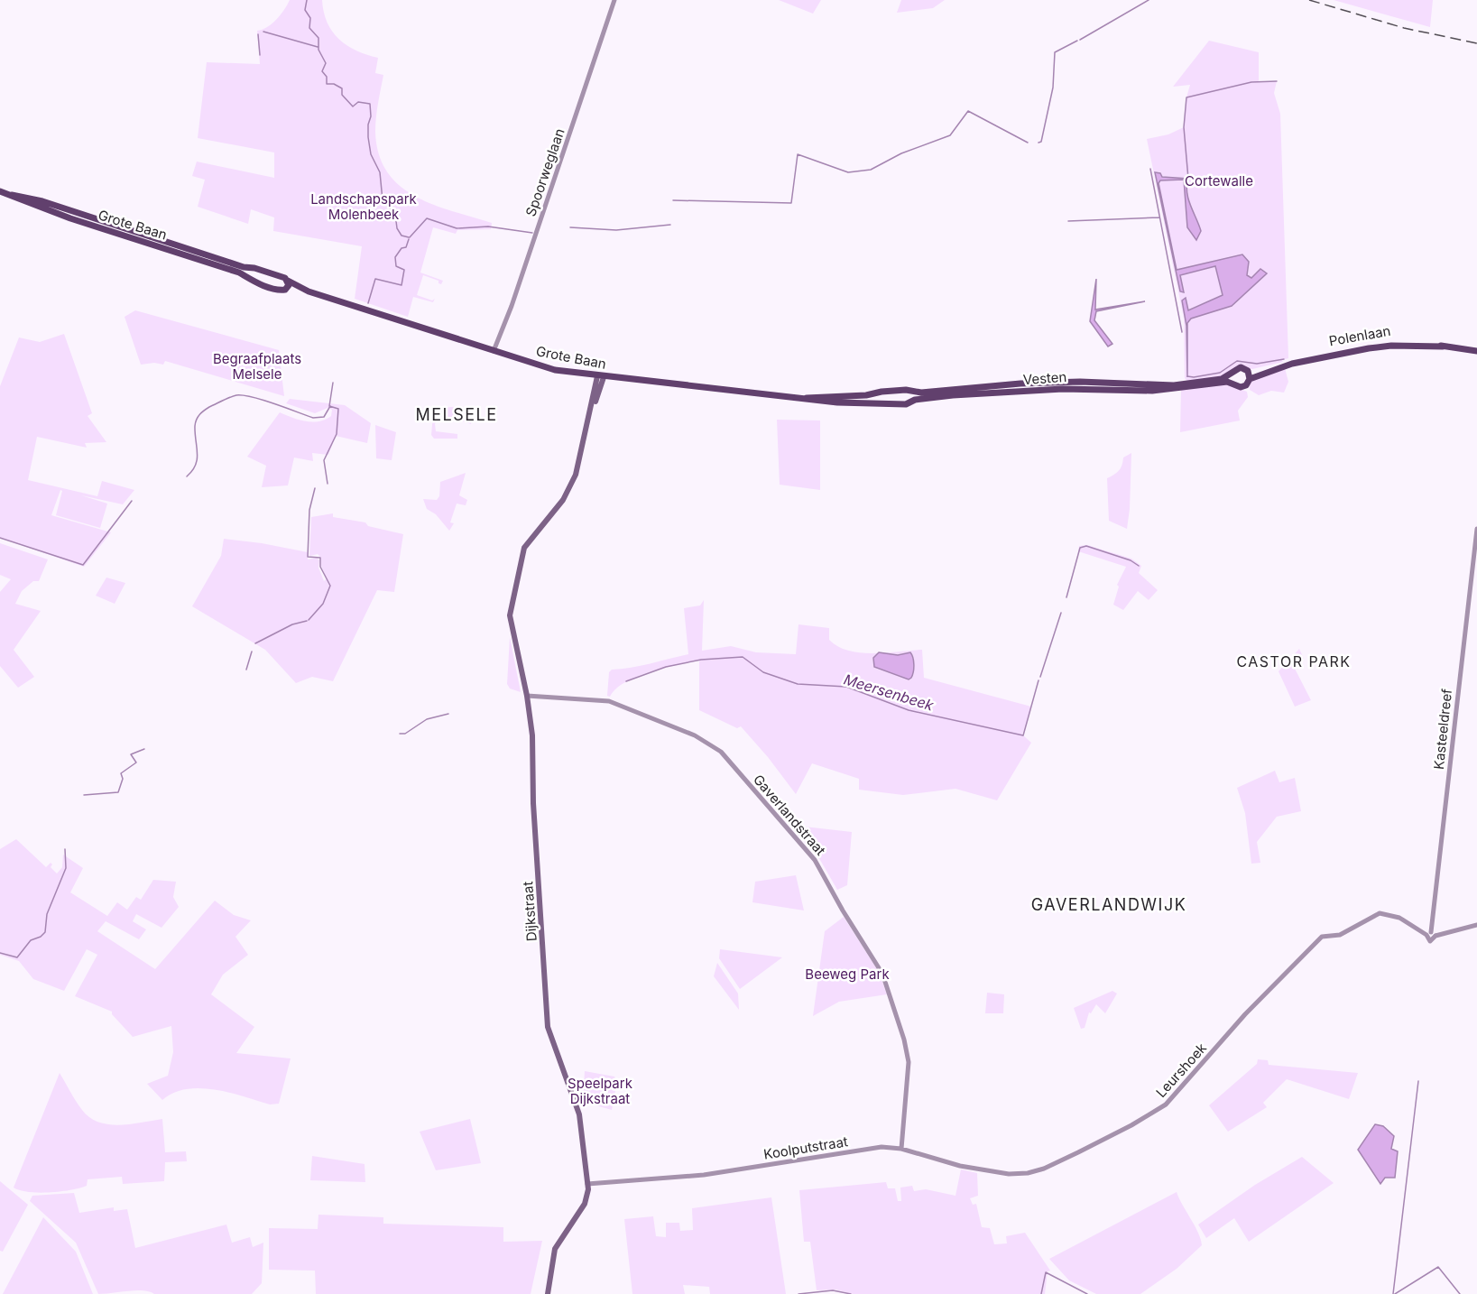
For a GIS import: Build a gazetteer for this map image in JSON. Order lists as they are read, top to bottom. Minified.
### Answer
{"streets":{"main road":["Grote Baan","Polenlaan","Vesten","Dijkstraat"],"street":["Spoorweglaan","Kasteeldreef","Gaverlandstraat","Leurshoek","Koolputstraat"]},"crossings":[["Spoorweglaan","Grote Baan"],["Grote Baan","Vesten"],["Grote Baan","Dijkstraat"],["Polenlaan","Vesten"],["Kasteeldreef","Leurshoek"],["Gaverlandstraat","Dijkstraat"],["Gaverlandstraat","Koolputstraat"],["Dijkstraat","Koolputstraat"],["Leurshoek","Koolputstraat"]],"districts":["MELSELE","CASTOR PARK","GAVERLANDWIJK"],"water":["Meersenbeek"],"parks":["Cortewalle","Landschapspark Molenbeek","Begraafplaats Melsele","Beeweg Park","Speelpark Dijkstraat"]}
